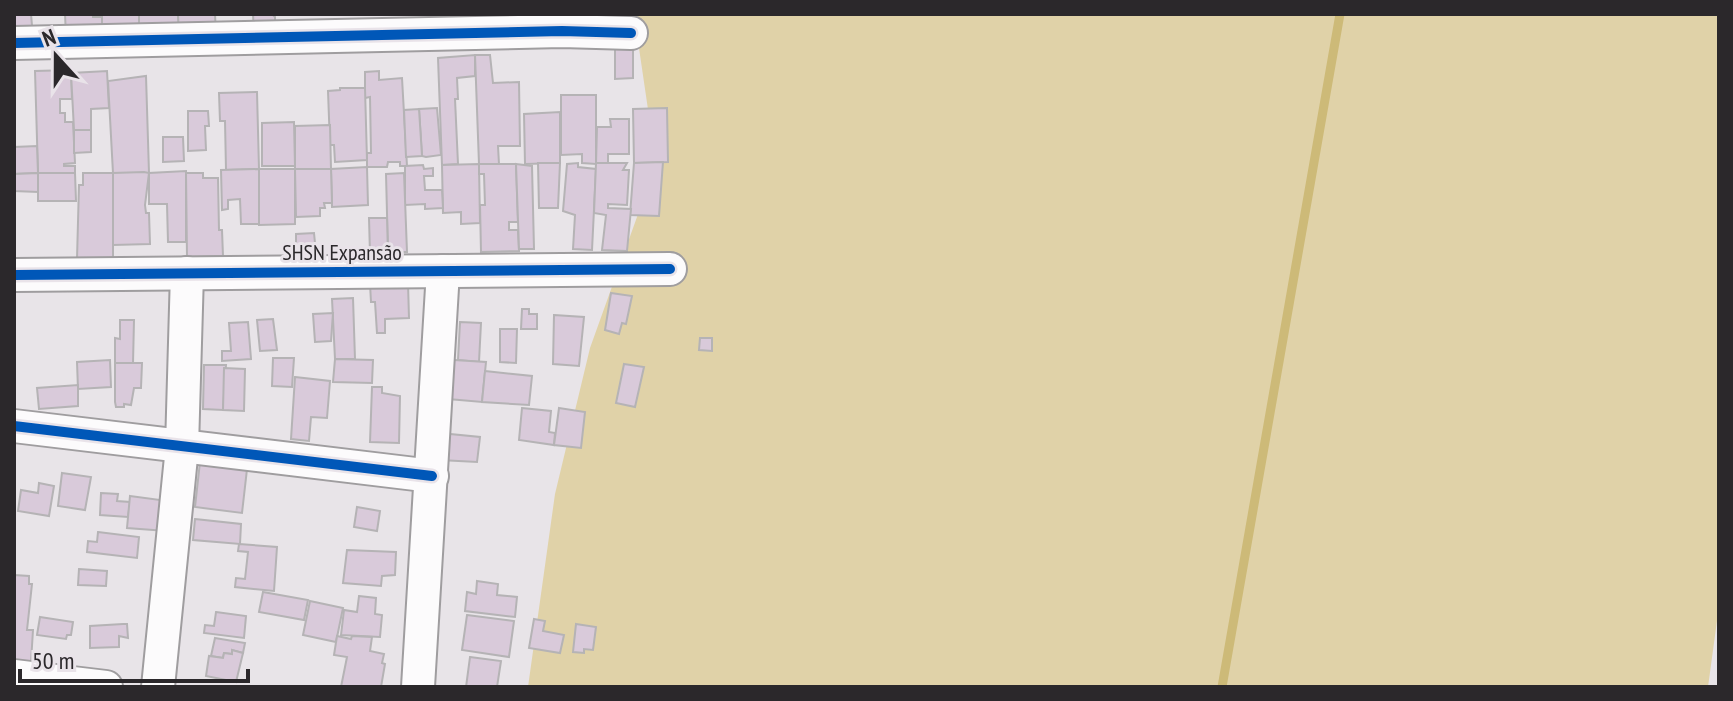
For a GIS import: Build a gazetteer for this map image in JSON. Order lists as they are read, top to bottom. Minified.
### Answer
{"streets":{"street":["SHSN Expansão"]},"scale_bar":"50 m","north":"top"}
